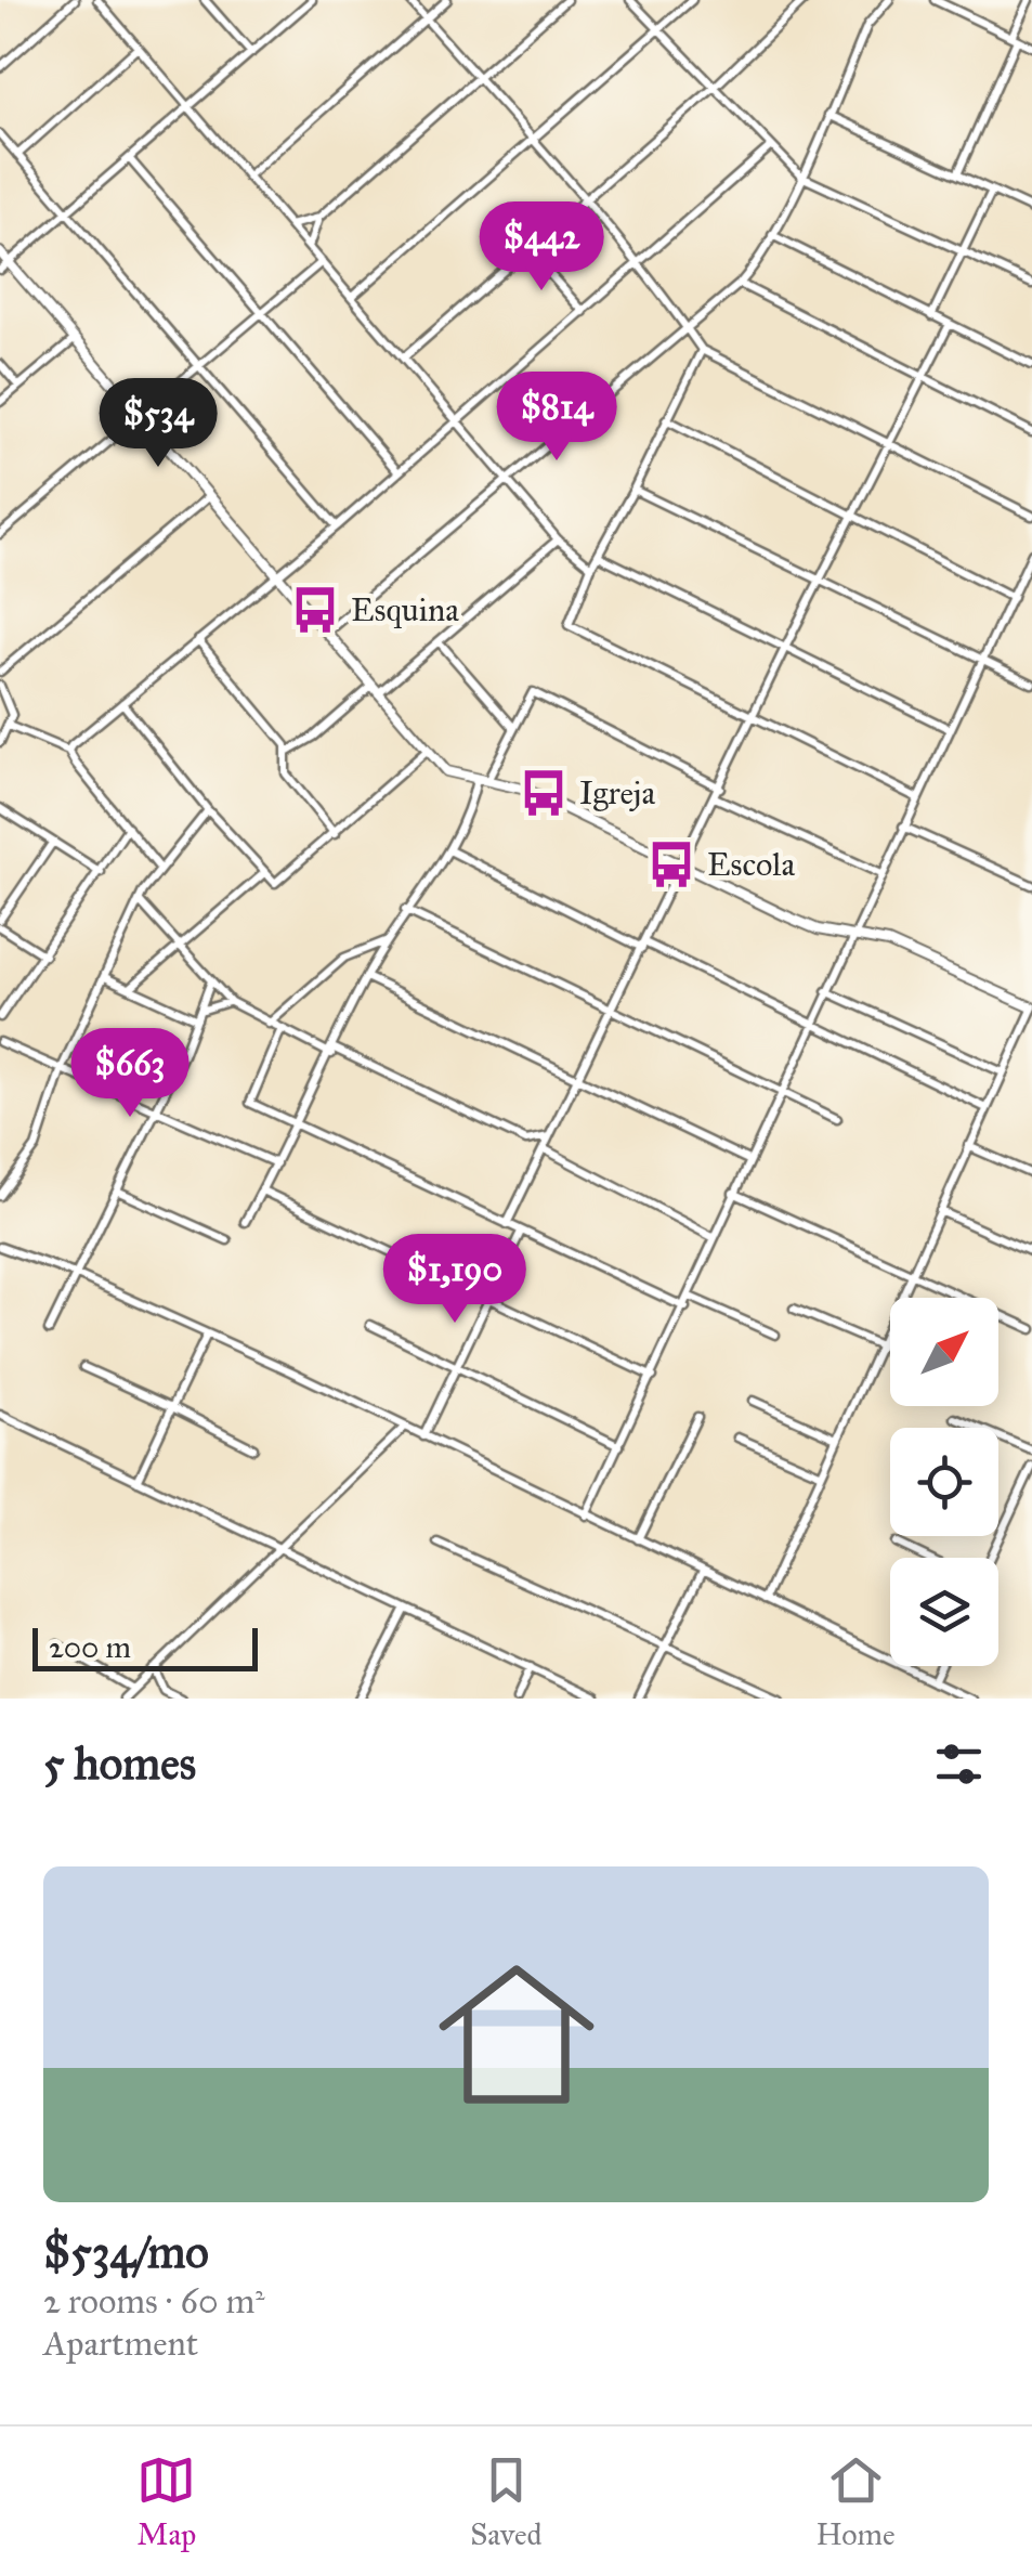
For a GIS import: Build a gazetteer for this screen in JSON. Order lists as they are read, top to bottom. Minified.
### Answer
{"places":{"bus stop":["Esquina","Igreja","Escola"]},"scale_bar":"200 m","north":"top right","page":{"price":["$442","$814","$534","$663","$1,190"],"scale":"200 m","heading":"5 homes","list":[{"name":"$534/mo","note":"2 rooms · 60 m² · Apartment"}],"tabs":["Map","Saved","Home"]}}
